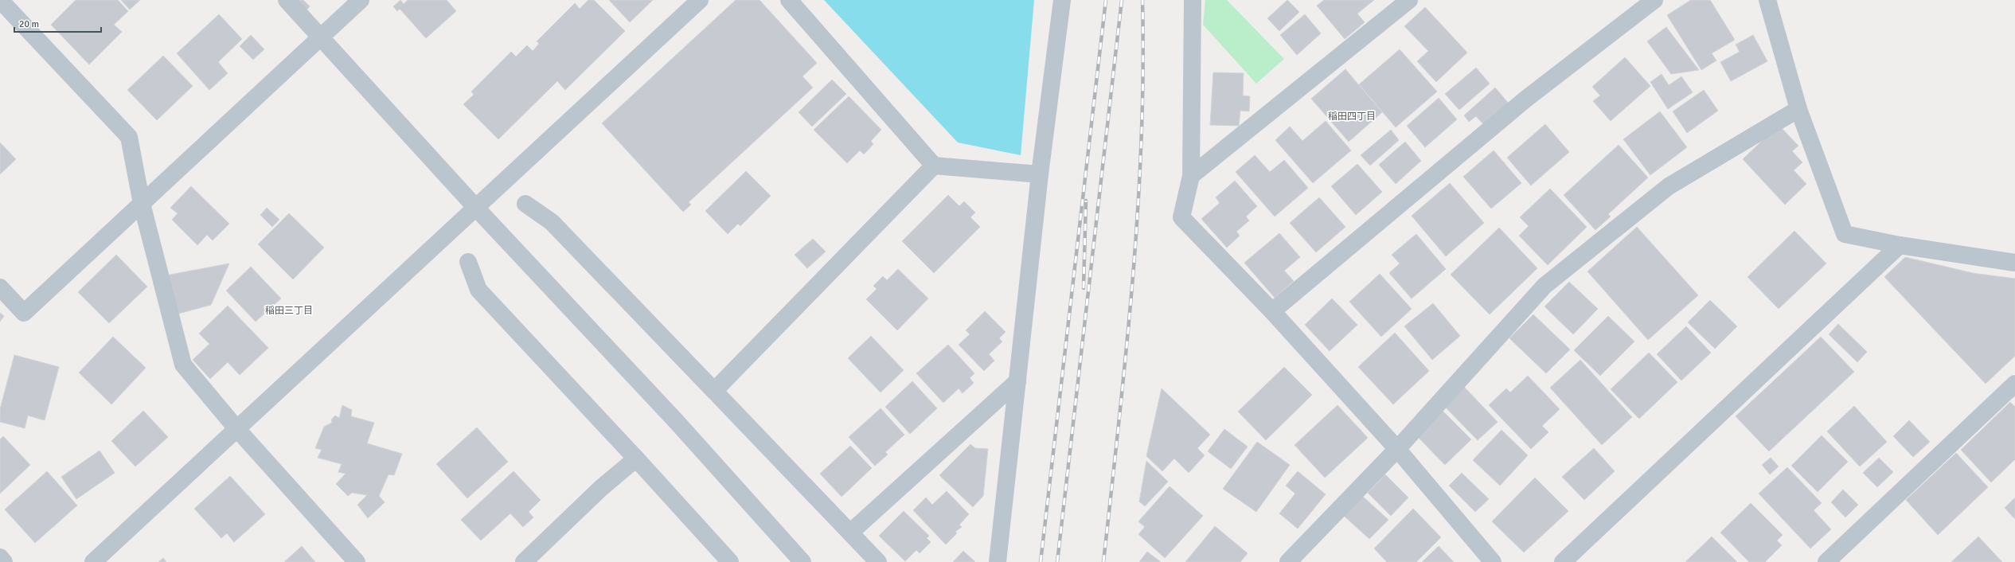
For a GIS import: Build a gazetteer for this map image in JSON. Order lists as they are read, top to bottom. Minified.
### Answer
{"districts":["稲田四丁目","稲田三丁目"],"scale_bar":"20 m"}
